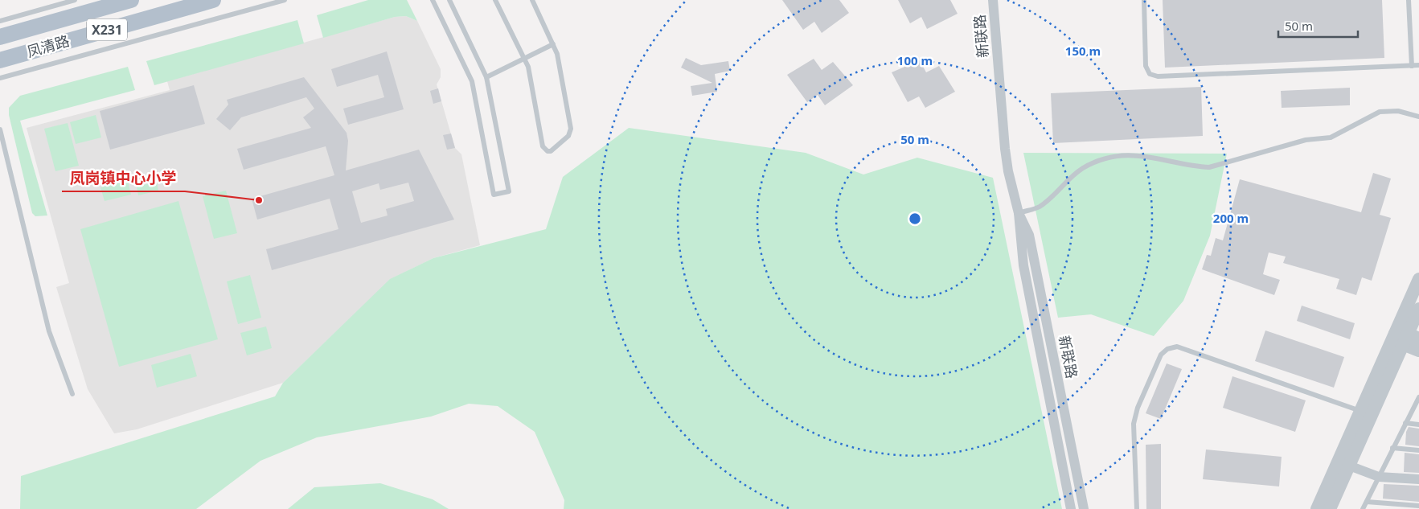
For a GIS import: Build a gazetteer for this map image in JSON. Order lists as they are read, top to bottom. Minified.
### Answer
{"streets":{"main road":["X231","凤清路"],"street":["新联路"]},"places":["凤岗镇中心小学"],"scale_bar":"50 m","rings":["150 m","100 m","50 m","200 m"]}
